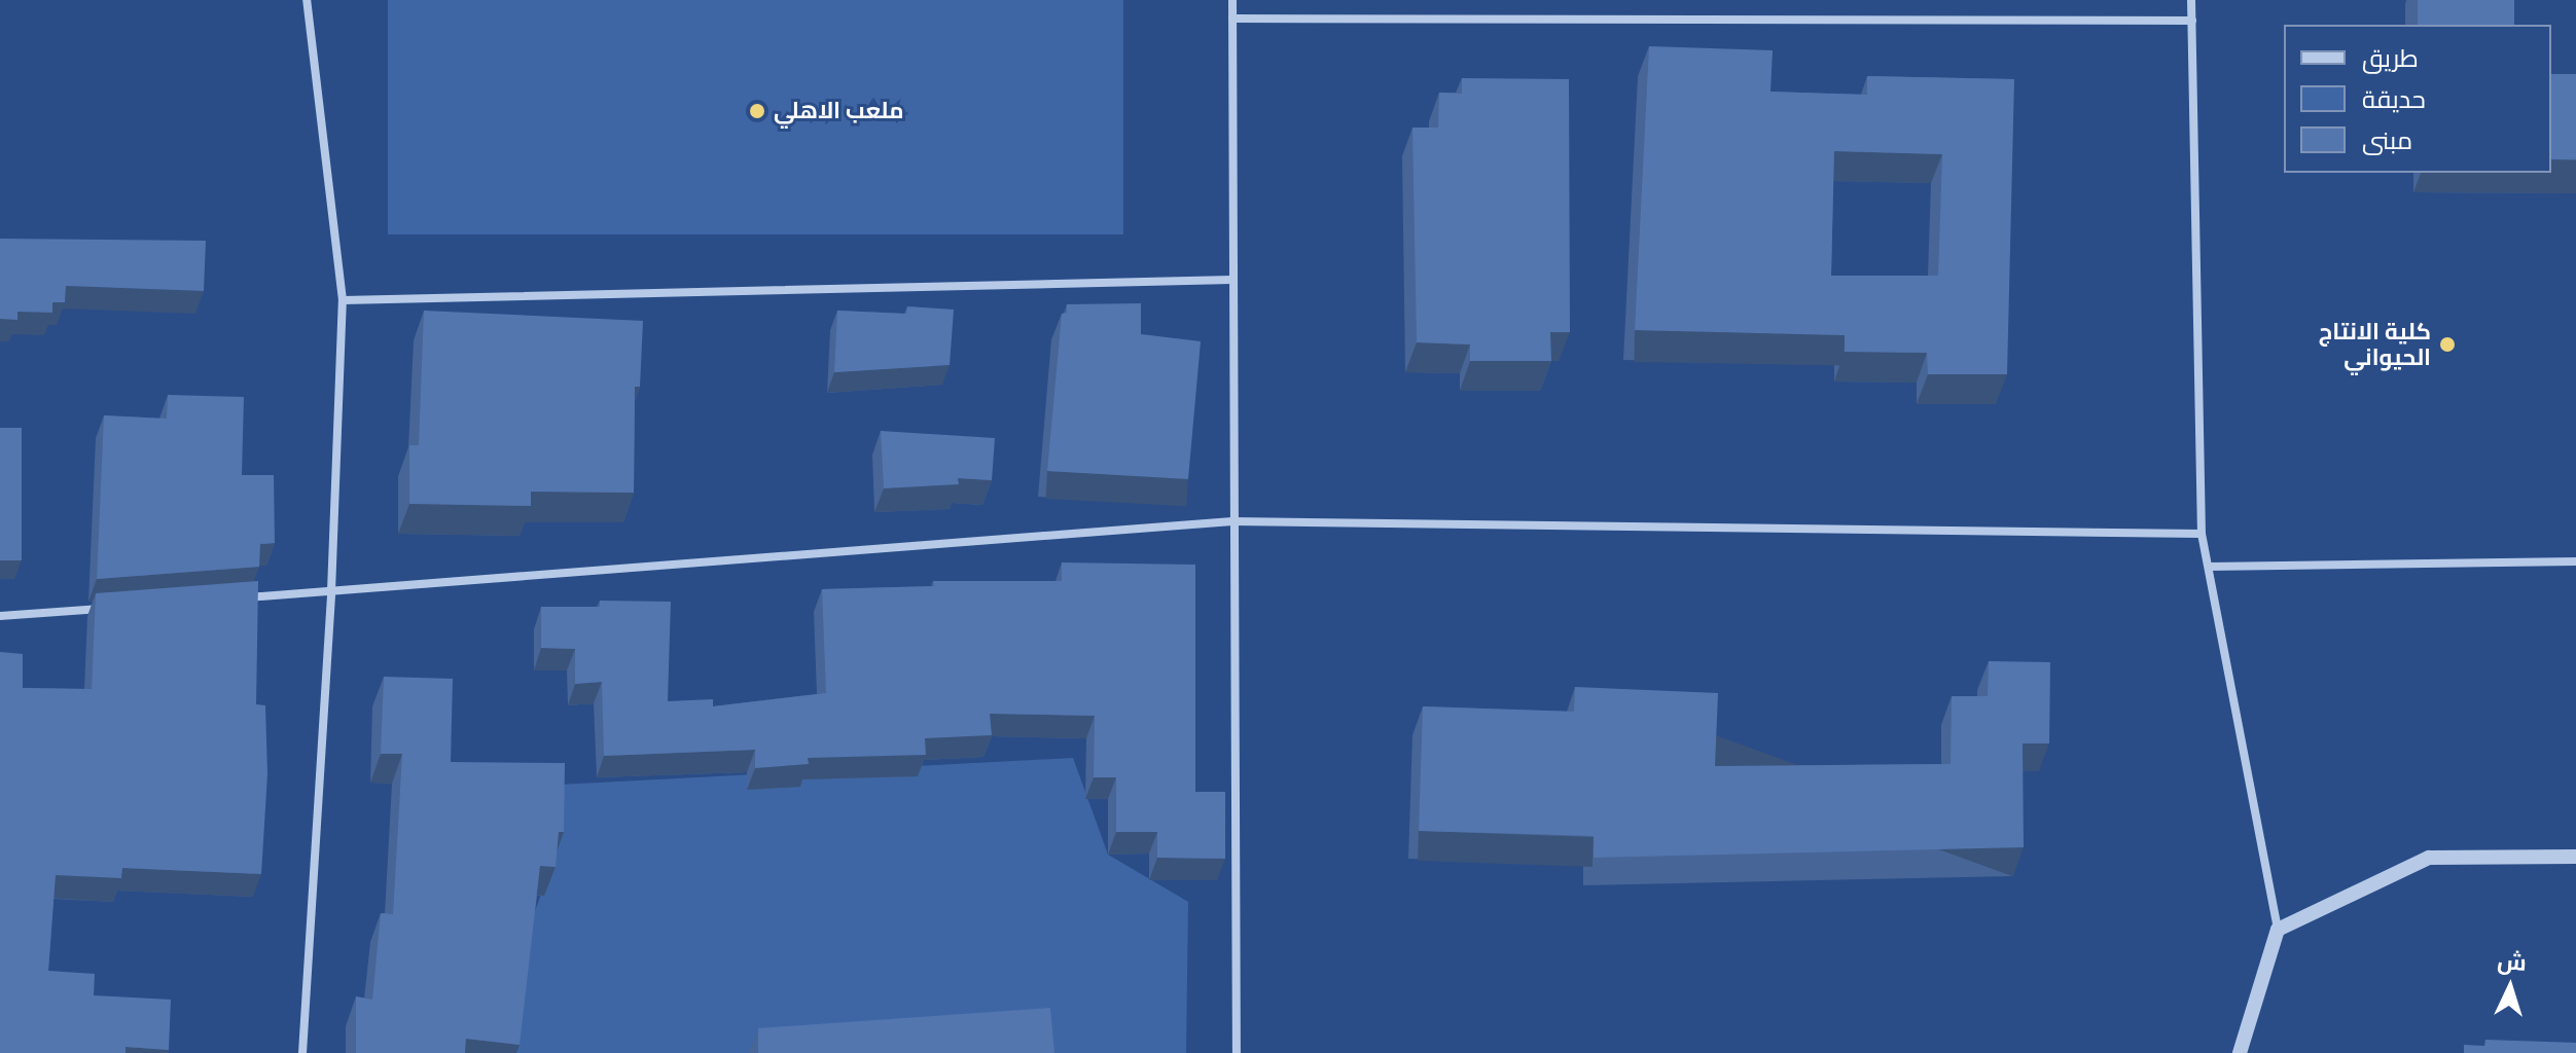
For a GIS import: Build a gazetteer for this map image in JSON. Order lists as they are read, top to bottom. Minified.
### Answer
{"places":["ملعب الاهلي","كلية الانتاج الحيواني"],"legend":["طريق","حديقة","مبنى"],"north":"top"}
